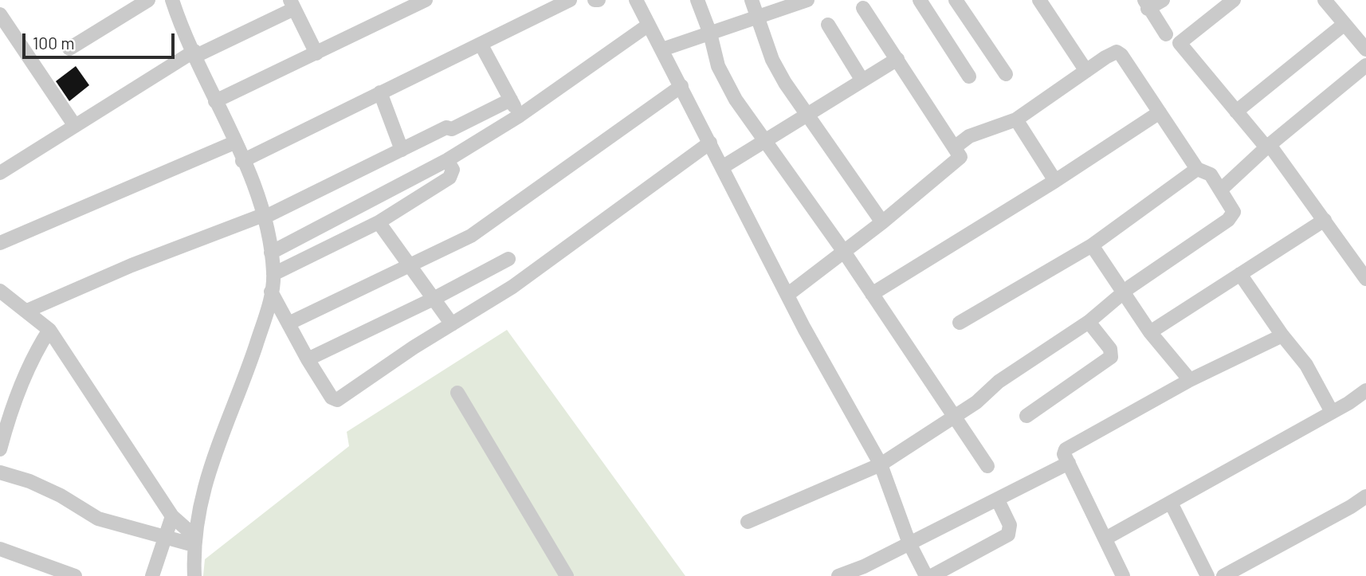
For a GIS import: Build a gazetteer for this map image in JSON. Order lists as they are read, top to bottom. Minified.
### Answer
{"scale_bar":"100 m"}
